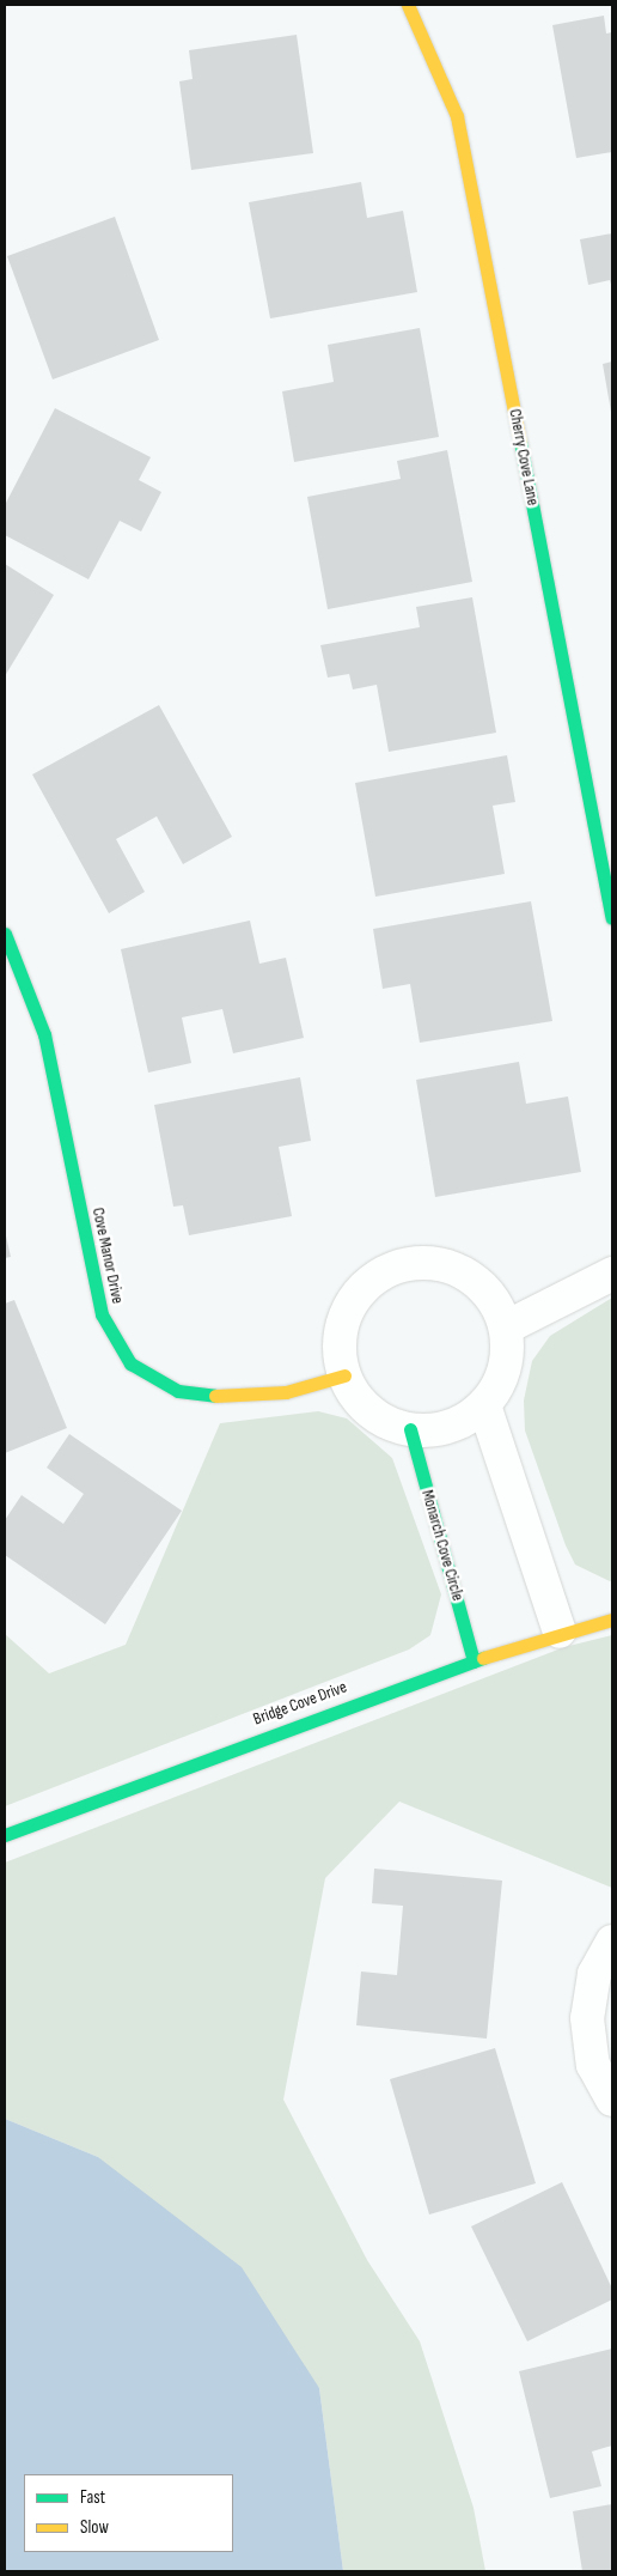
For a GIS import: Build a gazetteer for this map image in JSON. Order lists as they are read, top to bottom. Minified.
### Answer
{"streets":{"street":["Cherry Cove Lane","Cove Manor Drive","Monarch Cove Circle","Bridge Cove Drive"]},"crossings":[["Cove Manor Drive","Monarch Cove Circle"],["Monarch Cove Circle","Bridge Cove Drive"]],"legend":["Fast","Slow"]}
